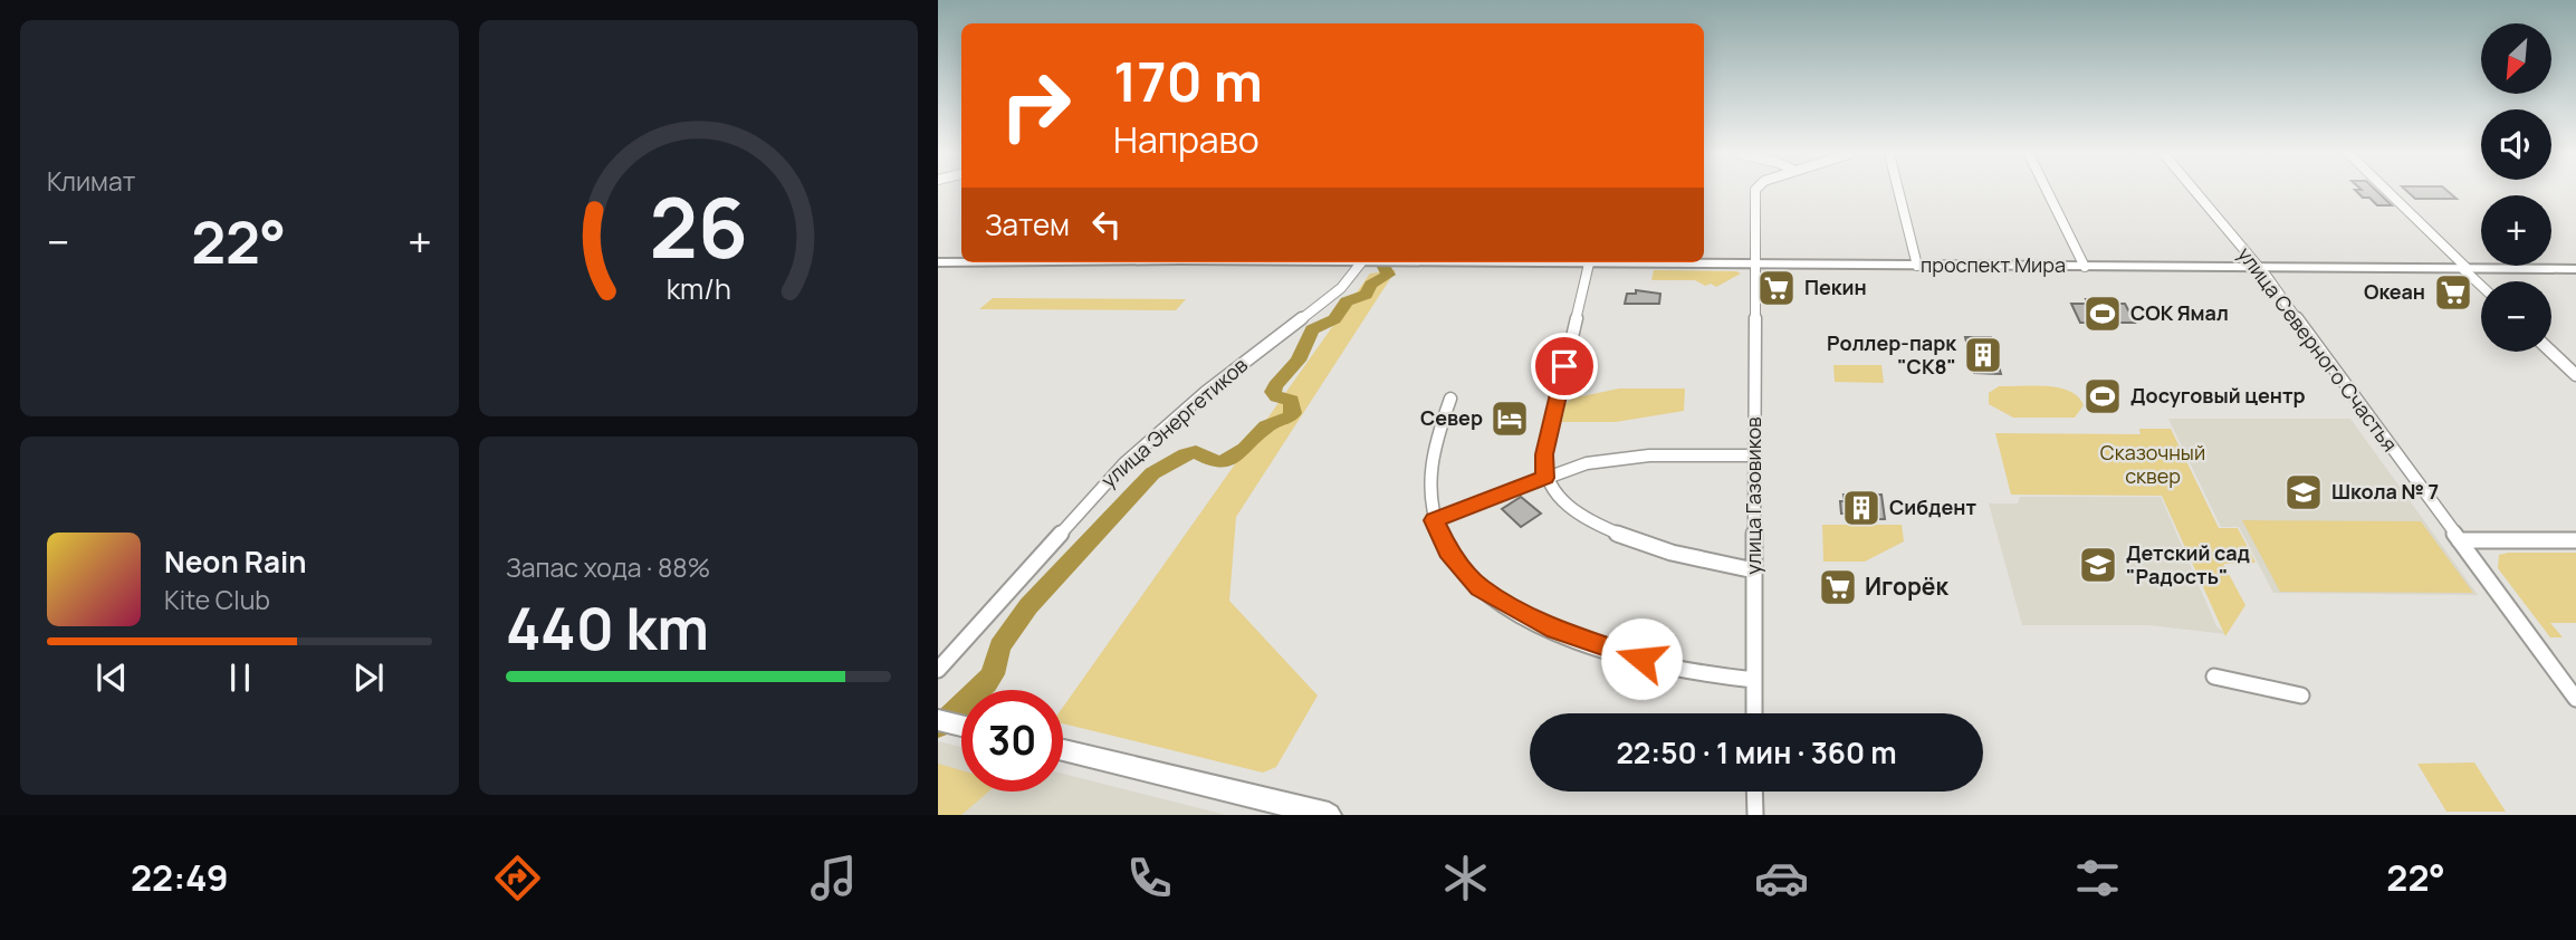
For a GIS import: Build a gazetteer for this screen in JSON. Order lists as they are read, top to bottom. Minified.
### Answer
{"streets":{"main road":["проспект Мира"],"street":["улица Северного Счастья","улица Энергетиков","улица Газовиков"]},"crossings":[["проспект Мира","улица Северного Счастья"],["проспект Мира","улица Газовиков"]],"parks":["Сказочный сквер"],"places":{"supermarket":["Пекин","Океан","Игорёк"],"sports":["СОК Ямал","Досуговый центр"],"building":["Роллер-парк \"СК8\"","Сибдент"],"hotel":["Север"],"school or university":["Школа № 7","Детский сад \"Радость\""]},"north":"bottom left","page":{"tile":["Климат",["Запас хода · 88%","440 km"]],"map_buttons":["+","−"],"turn":["170 m","Направо"],"then":"Затем","heat":["−","22°","+"],"song":["Neon Rain","Kite Club"],"limit":"30","trip":"22:50 · 1 мин · 360 m","tabs":["22:49","22°"],"gauge":["26","km/h"]}}
